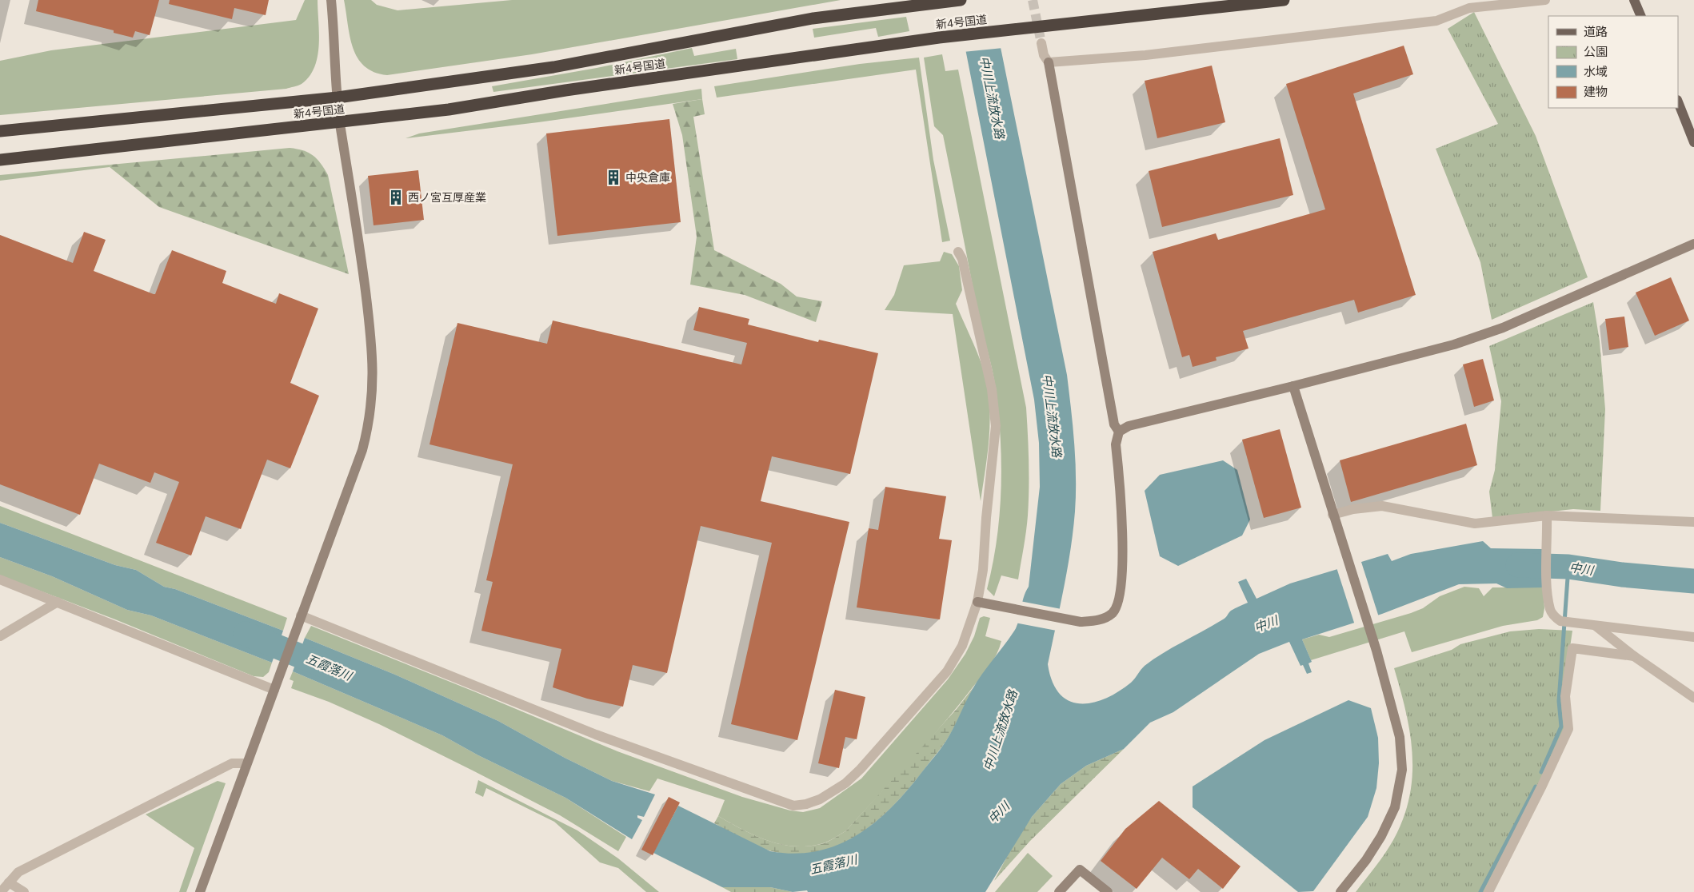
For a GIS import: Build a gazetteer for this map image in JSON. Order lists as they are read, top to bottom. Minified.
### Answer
{"streets":{"highway":["新4号国道"]},"water":["中川上流放水路","中川","五霞落川"],"places":{"building":["中央倉庫","西ノ宮互厚産業"]},"legend":["道路","公園","水域","建物"]}
